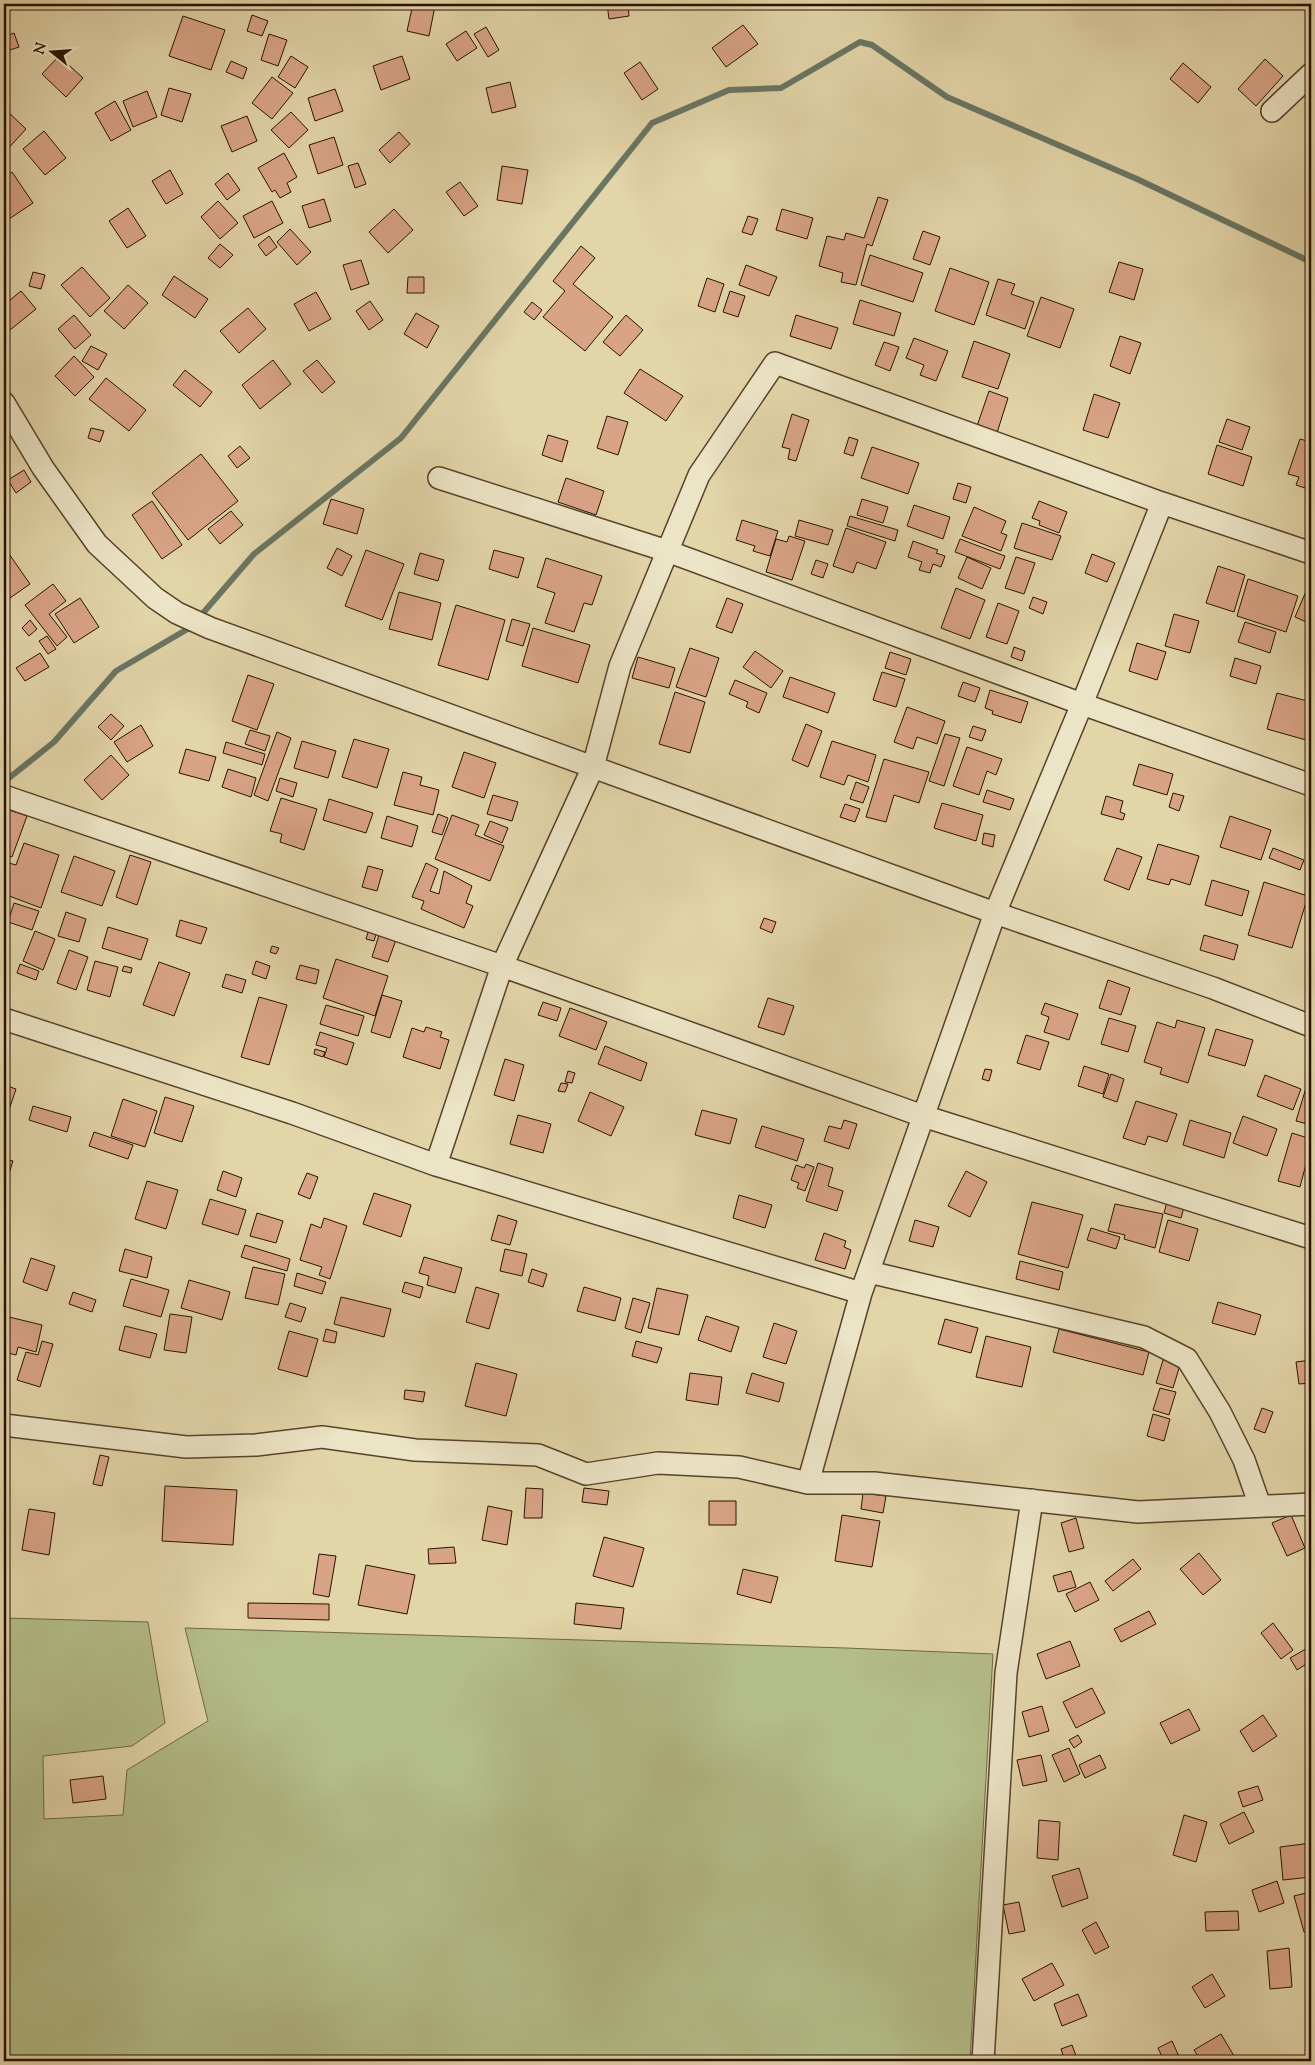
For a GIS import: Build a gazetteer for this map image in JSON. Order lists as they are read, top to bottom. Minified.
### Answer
{"north":"left"}
